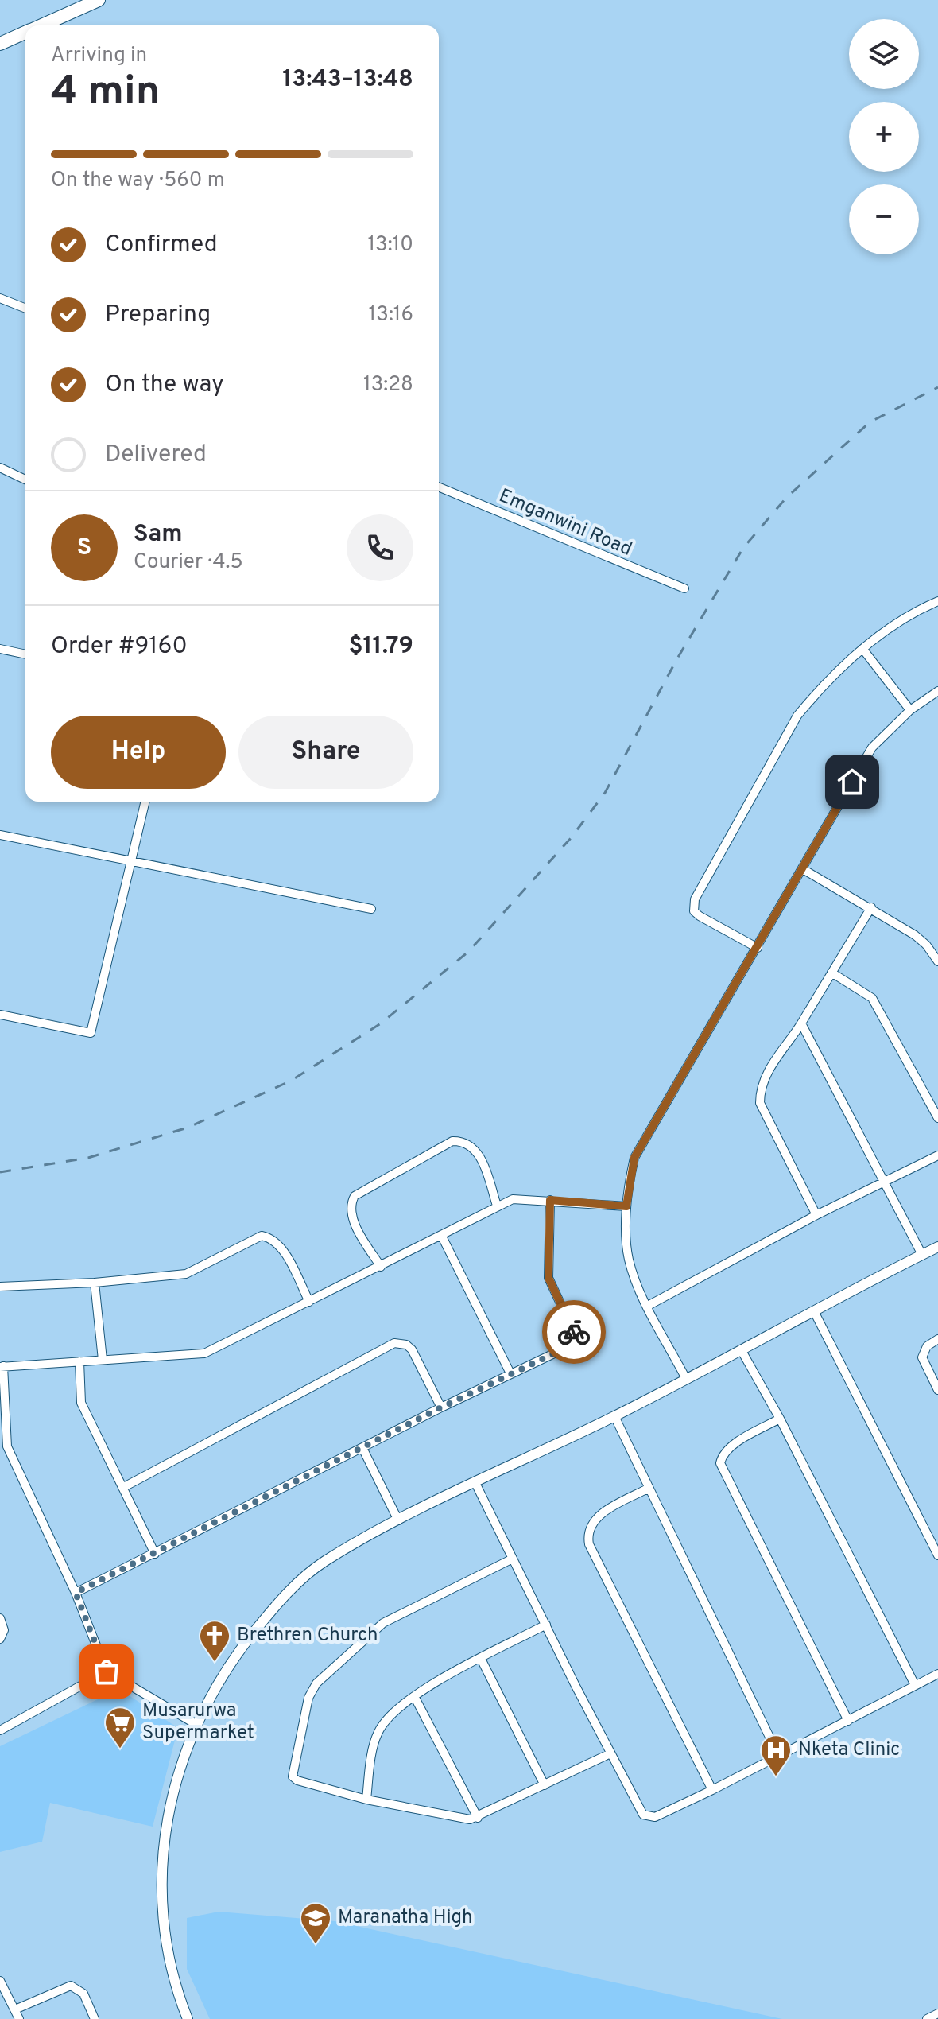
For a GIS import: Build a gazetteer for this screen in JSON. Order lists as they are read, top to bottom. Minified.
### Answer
{"streets":{"street":["Emganwini Road"]},"places":{"church":["Brethren Church"],"supermarket":["Musarurwa Supermarket"],"hospital":["Nketa Clinic"],"school or university":["Maranatha High"]},"page":{"map_buttons":["+","−"],"heading":["4 min","Arriving in","13:43–13:48"],"panel":["Sam","Courier · 4.5","Order #9160","$11.79"],"bar":"On the way · 560 m","list":[["Confirmed","13:10"],["Preparing","13:16"],["On the way","13:28"],"Delivered"],"round":"S","buttons":["Help","Share"]}}
